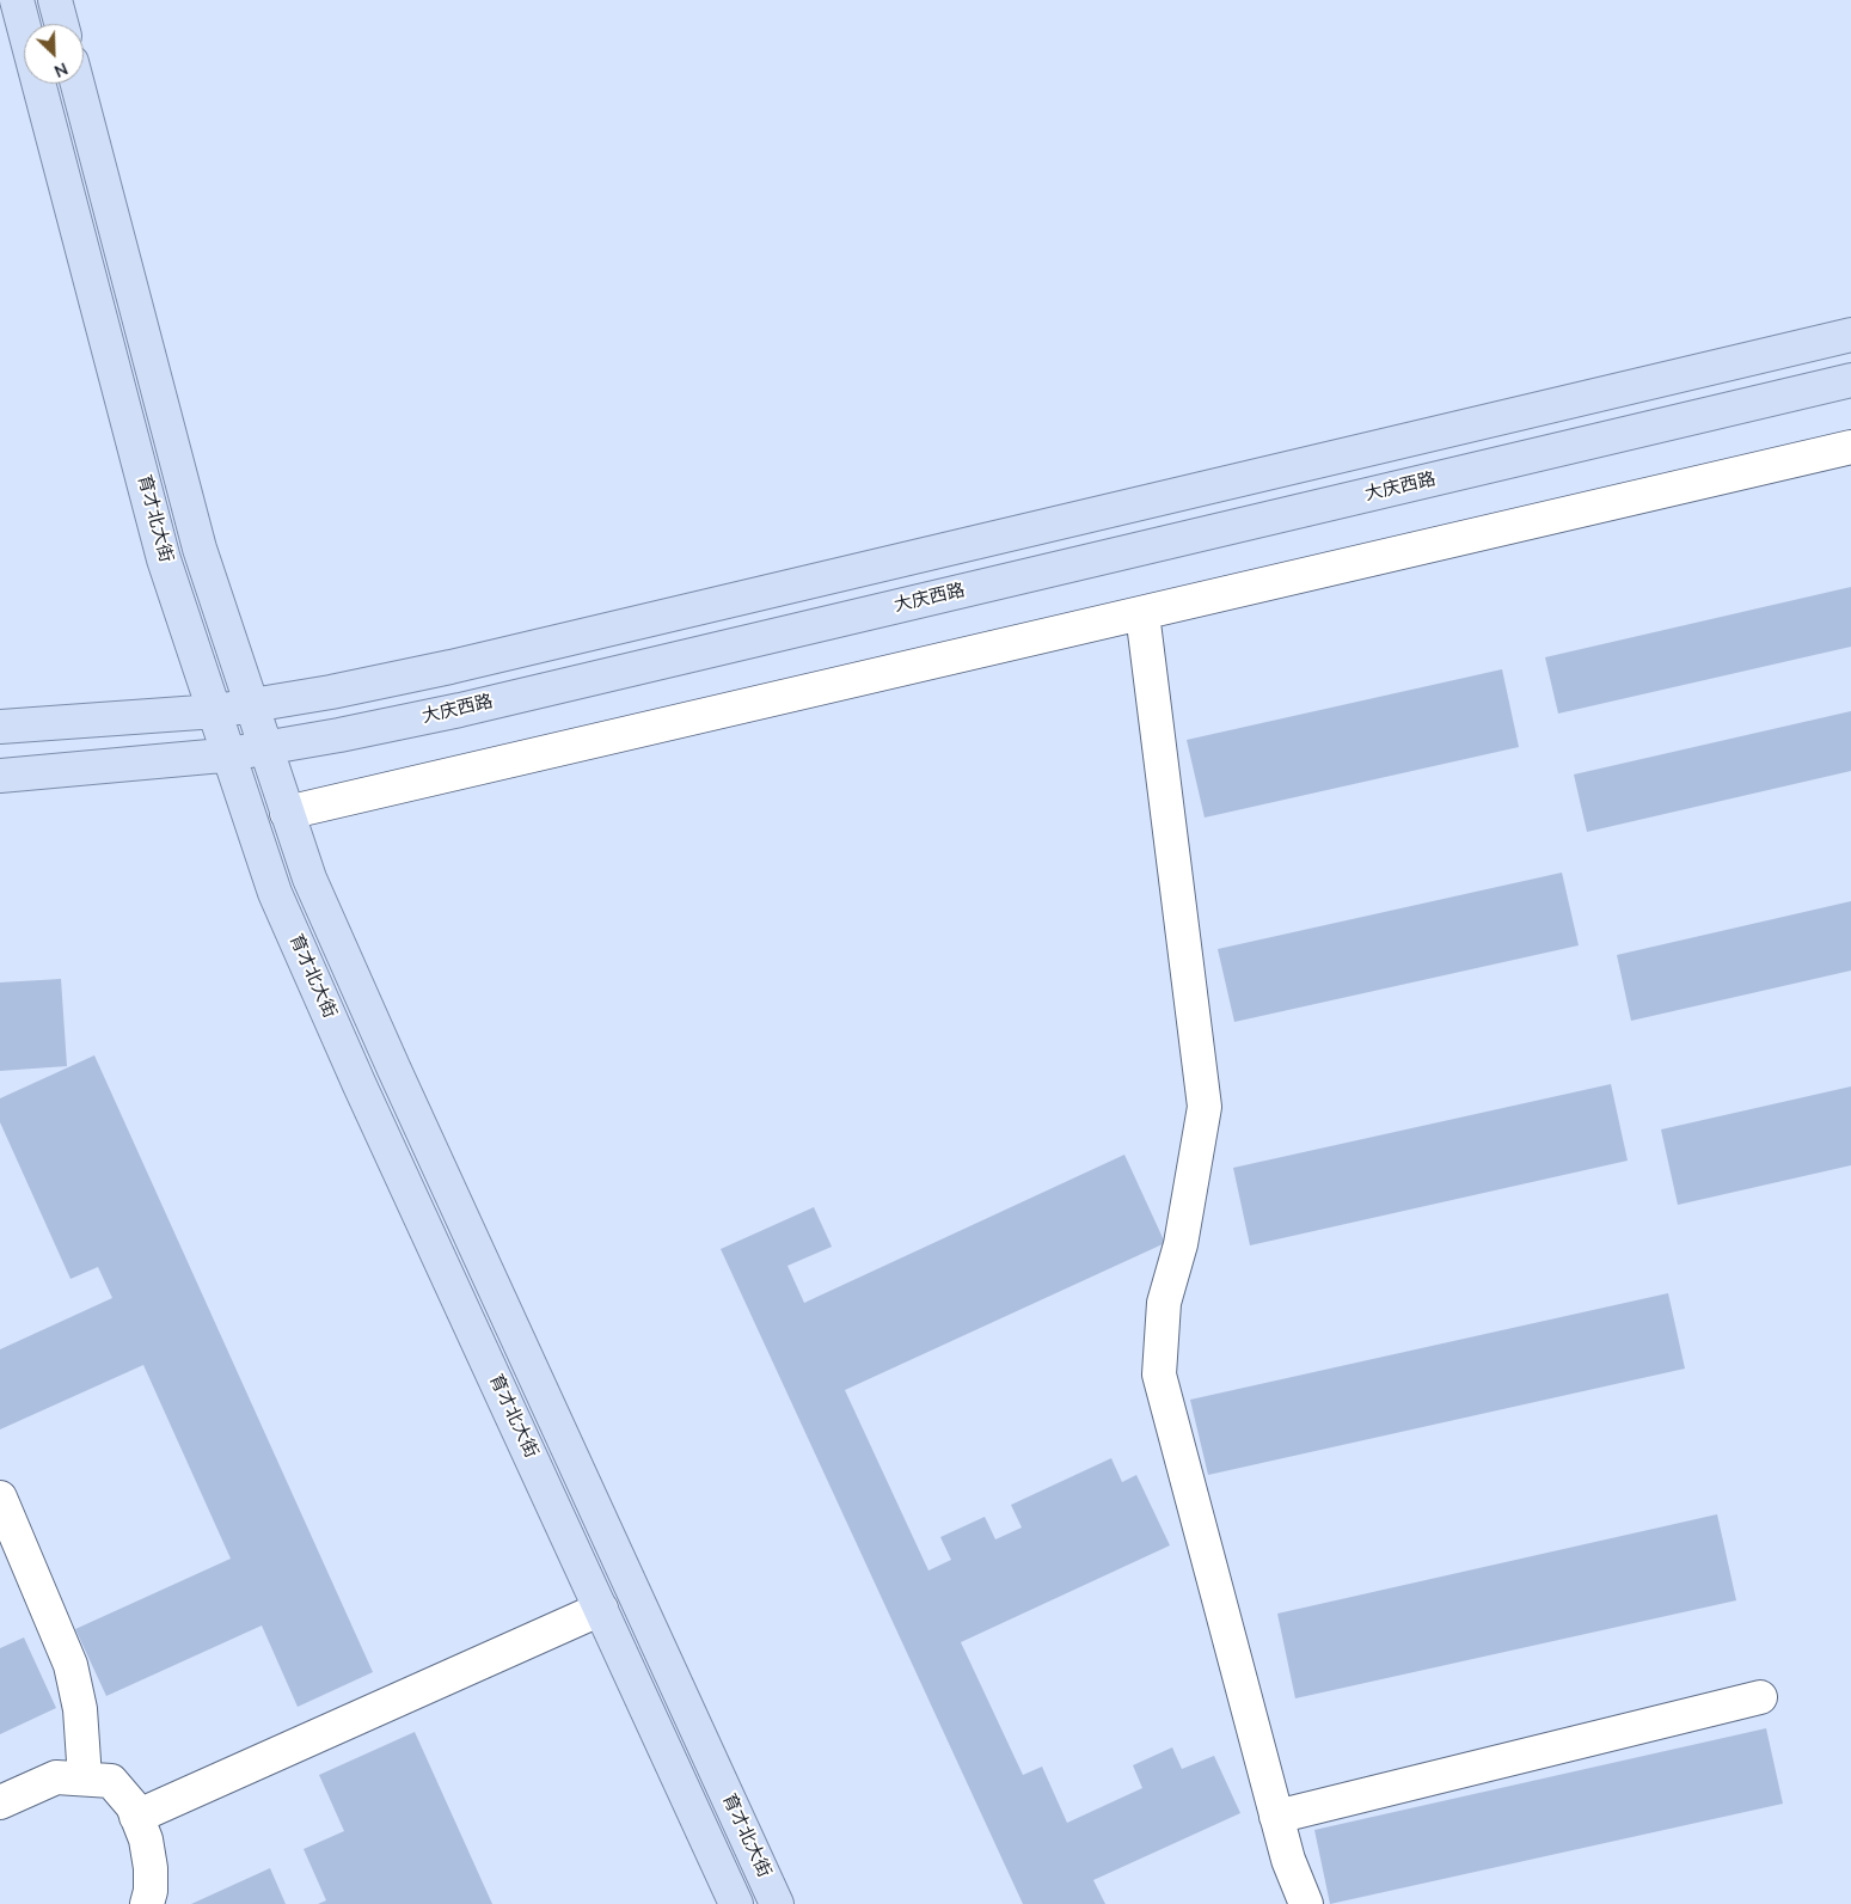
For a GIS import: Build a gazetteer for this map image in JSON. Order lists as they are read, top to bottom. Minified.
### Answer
{"streets":{"main road":["大庆西路","育才北大街"]},"crossings":[["大庆西路","育才北大街"]],"north":"bottom right"}
